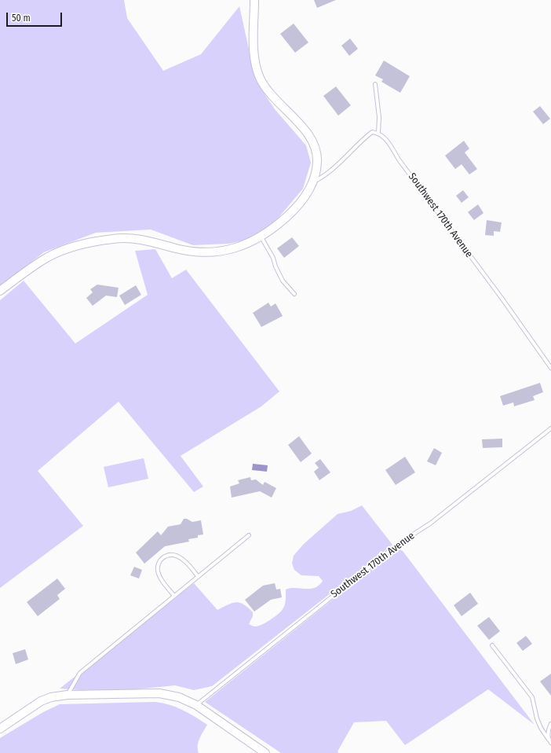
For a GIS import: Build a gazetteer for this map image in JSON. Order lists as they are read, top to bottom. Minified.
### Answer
{"streets":{"lane":["Southwest 170th Avenue"]},"scale_bar":"50 m"}
